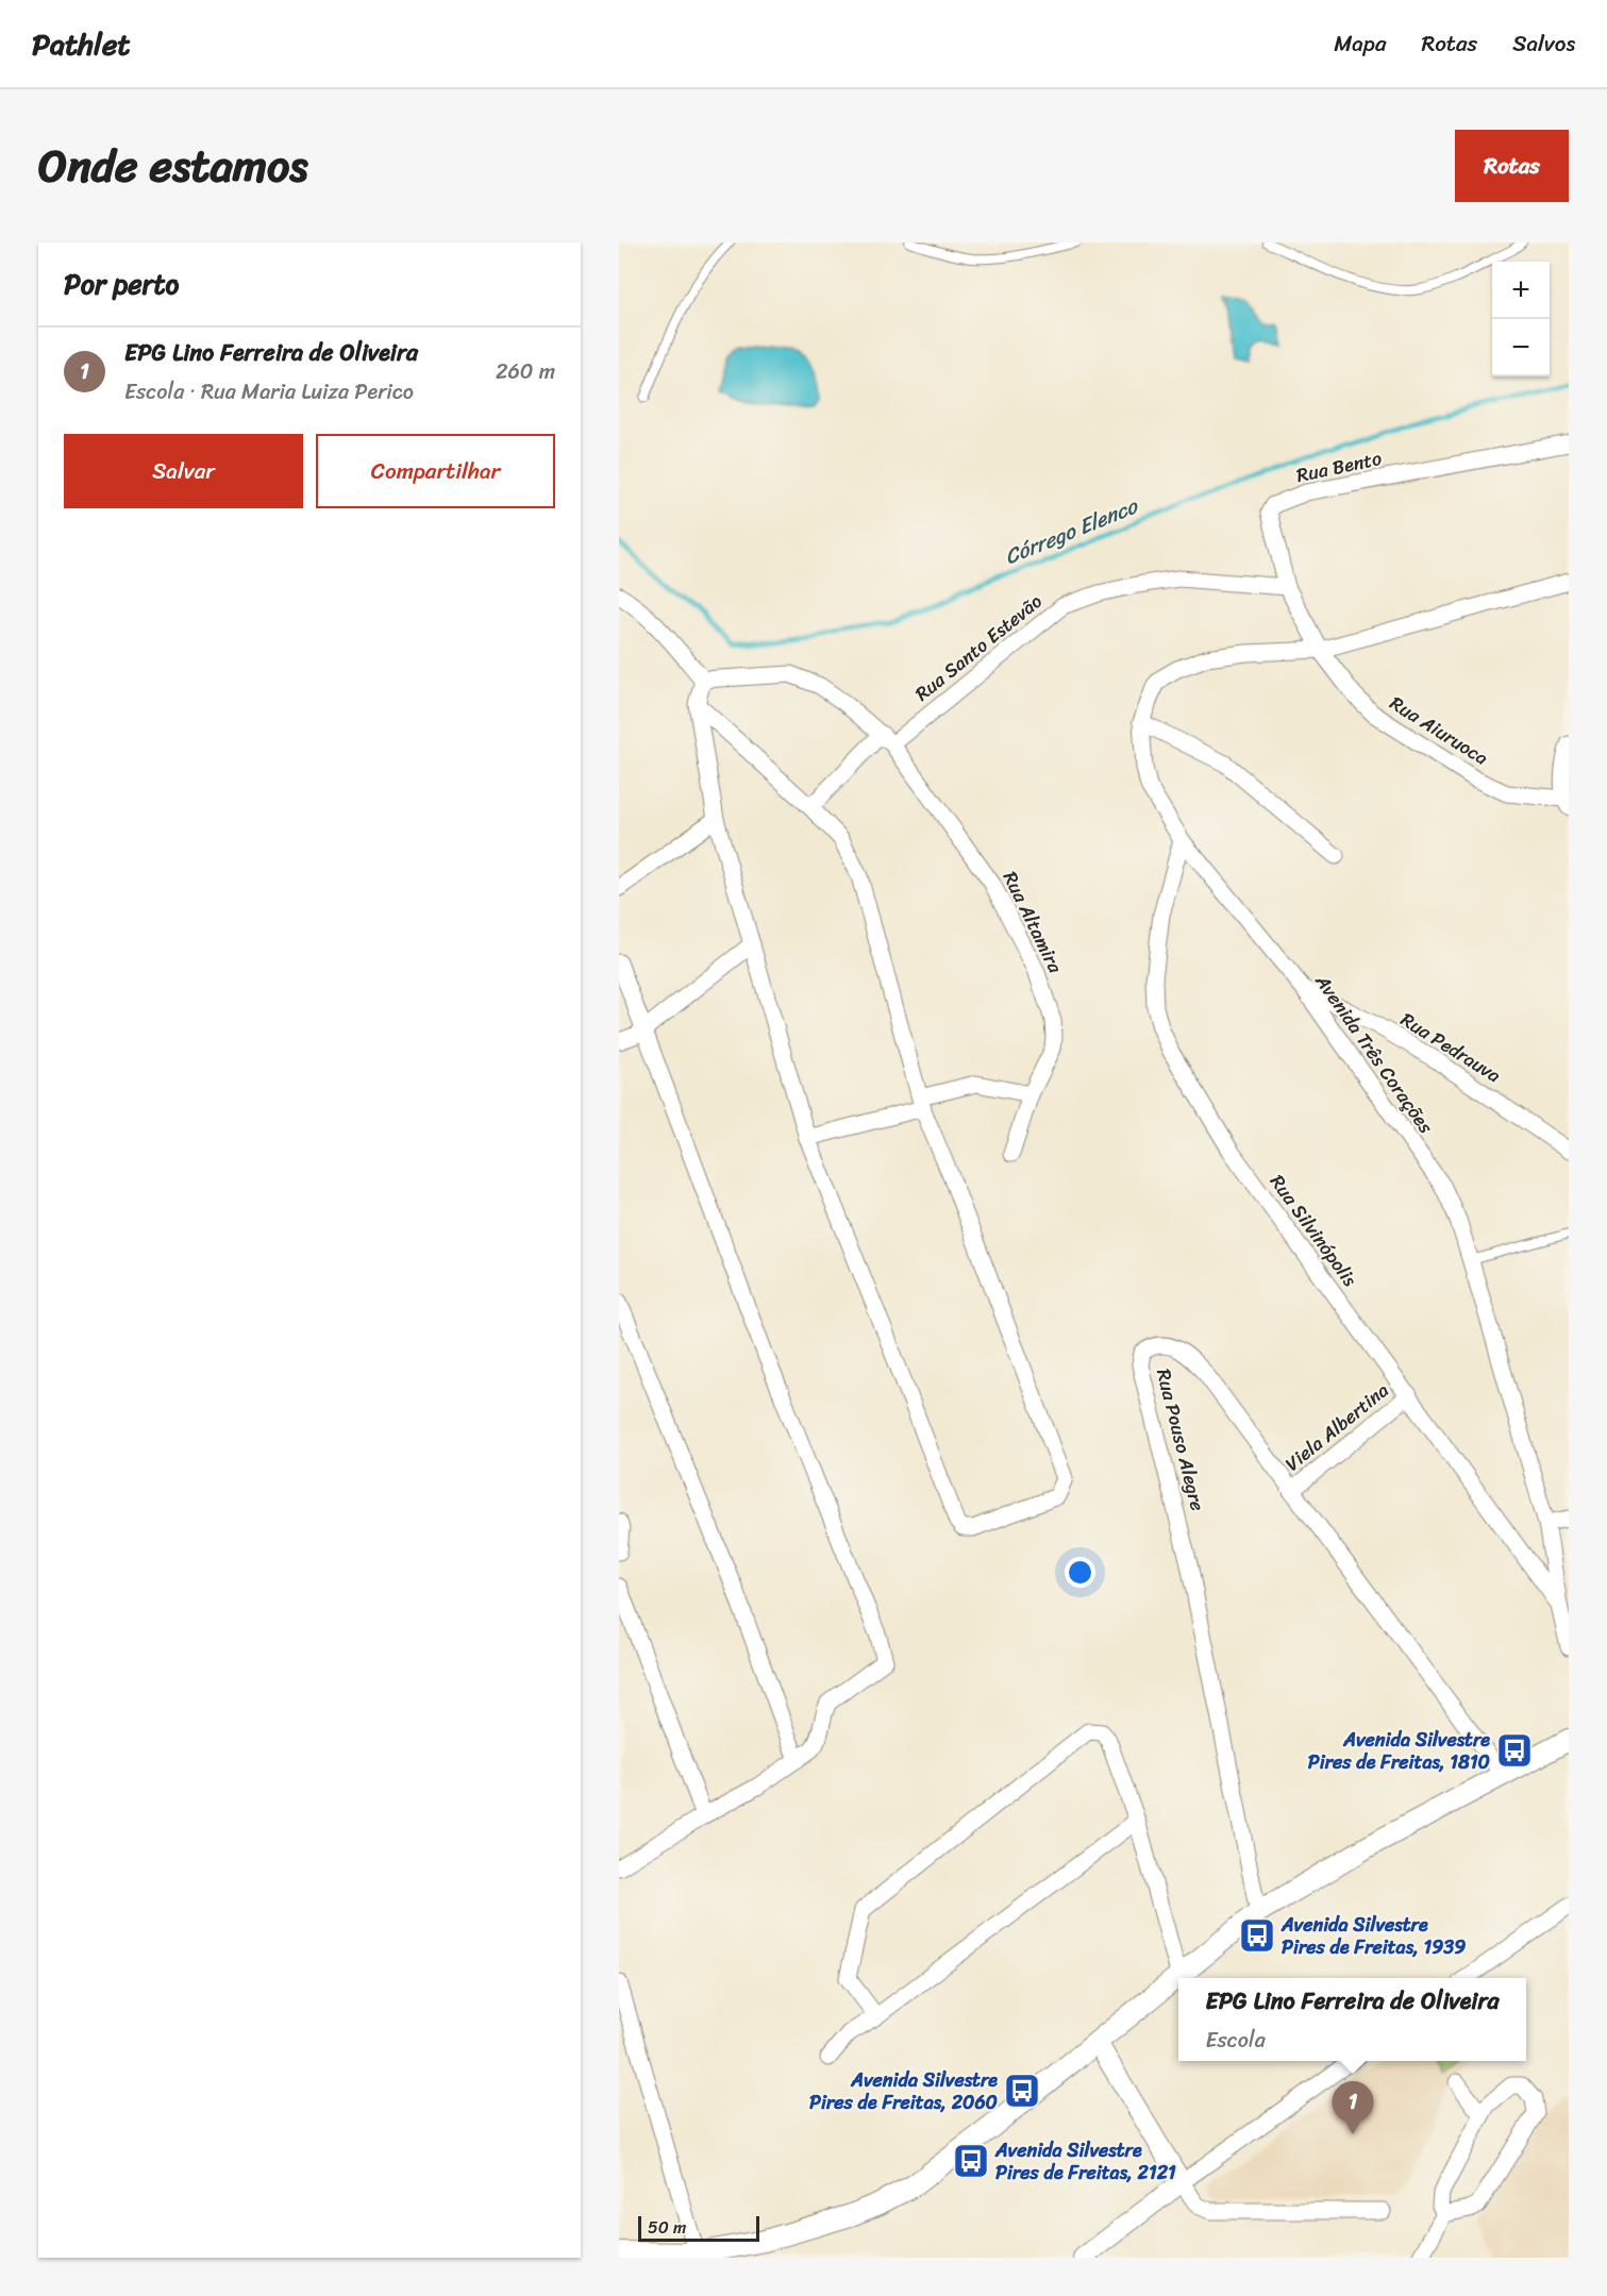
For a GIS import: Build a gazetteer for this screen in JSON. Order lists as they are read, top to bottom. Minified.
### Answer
{"streets":{"street":["Rua Bento","Rua Santo Estevão","Rua Aiuruoca","Rua Altamira","Rua Pedrauva","Avenida Três Corações","Rua Silvinópolis","Viela Albertina","Rua Pouso Alegre"]},"crossings":[["Rua Bento","Rua Santo Estevão"],["Rua Bento","Rua Aiuruoca"],["Rua Bento","Avenida Três Corações"],["Rua Santo Estevão","Rua Altamira"],["Rua Aiuruoca","Avenida Três Corações"],["Rua Pedrauva","Avenida Três Corações"],["Avenida Três Corações","Rua Silvinópolis"],["Rua Silvinópolis","Viela Albertina"],["Viela Albertina","Rua Pouso Alegre"]],"water":["Córrego Elenco"],"places":{"bus stop":["Avenida Silvestre Pires de Freitas, 1810","Avenida Silvestre Pires de Freitas, 1939","Avenida Silvestre Pires de Freitas, 2060","Avenida Silvestre Pires de Freitas, 2121"]},"scale_bar":"50 m","page":{"header":"Pathlet","nav":["Mapa","Rotas","Salvos"],"title":"Onde estamos","buttons":["Rotas",["Salvar","Compartilhar"]],"heading":"Por perto","map_buttons":["+","−"],"list":[{"mark":"1","name":"EPG Lino Ferreira de Oliveira","note":"Escola · Rua Maria Luiza Perico","value":"260 m"}],"popup":["EPG Lino Ferreira de Oliveira","Escola"],"pins":"1","scale":"50 m"}}
